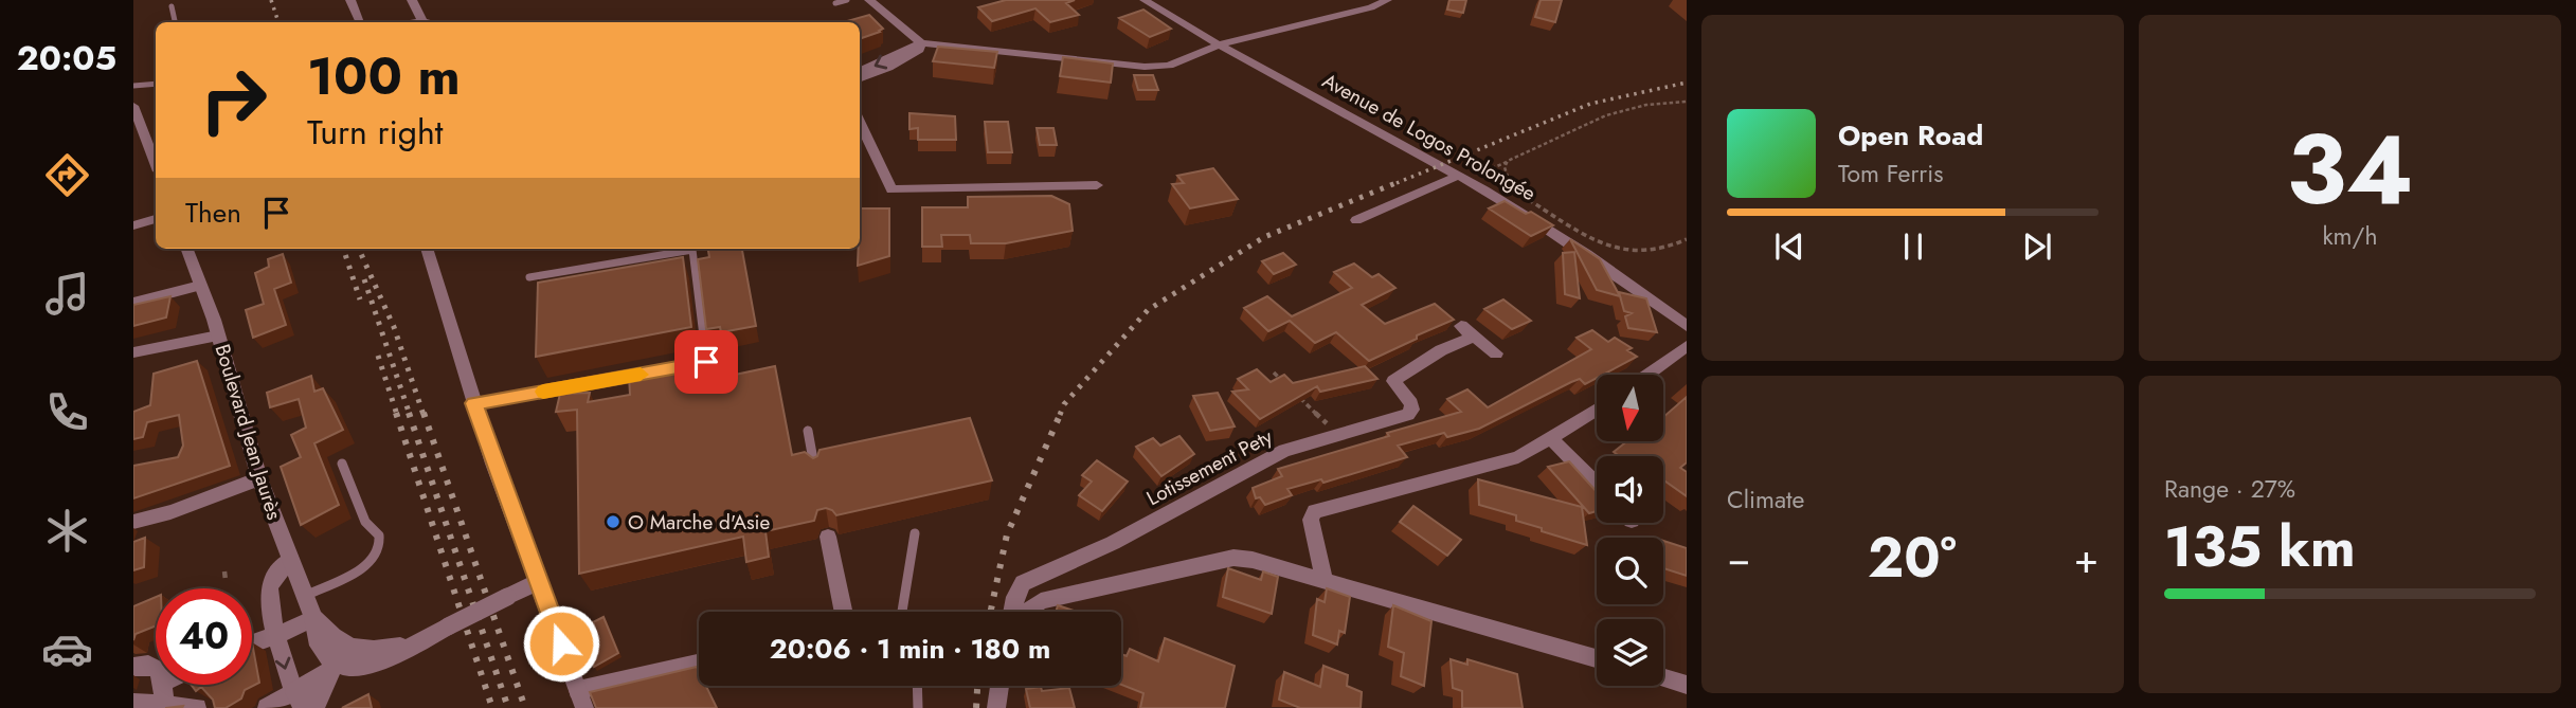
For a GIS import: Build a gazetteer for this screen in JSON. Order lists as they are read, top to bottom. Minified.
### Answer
{"streets":{"street":["Avenue de Logos Prolongée","Boulevard Jean Jaurès","Lotissement Pety"]},"places":["O Marche d'Asie"],"north":"bottom","page":{"tabs":"20:05","tile":[["34","km/h"],"Climate",["Range · 27%","135 km"]],"turn":["100 m","Turn right"],"song":["Open Road","Tom Ferris"],"then":"Then","heat":["−","20°","+"],"limit":"40","trip":"20:06 · 1 min · 180 m"}}
